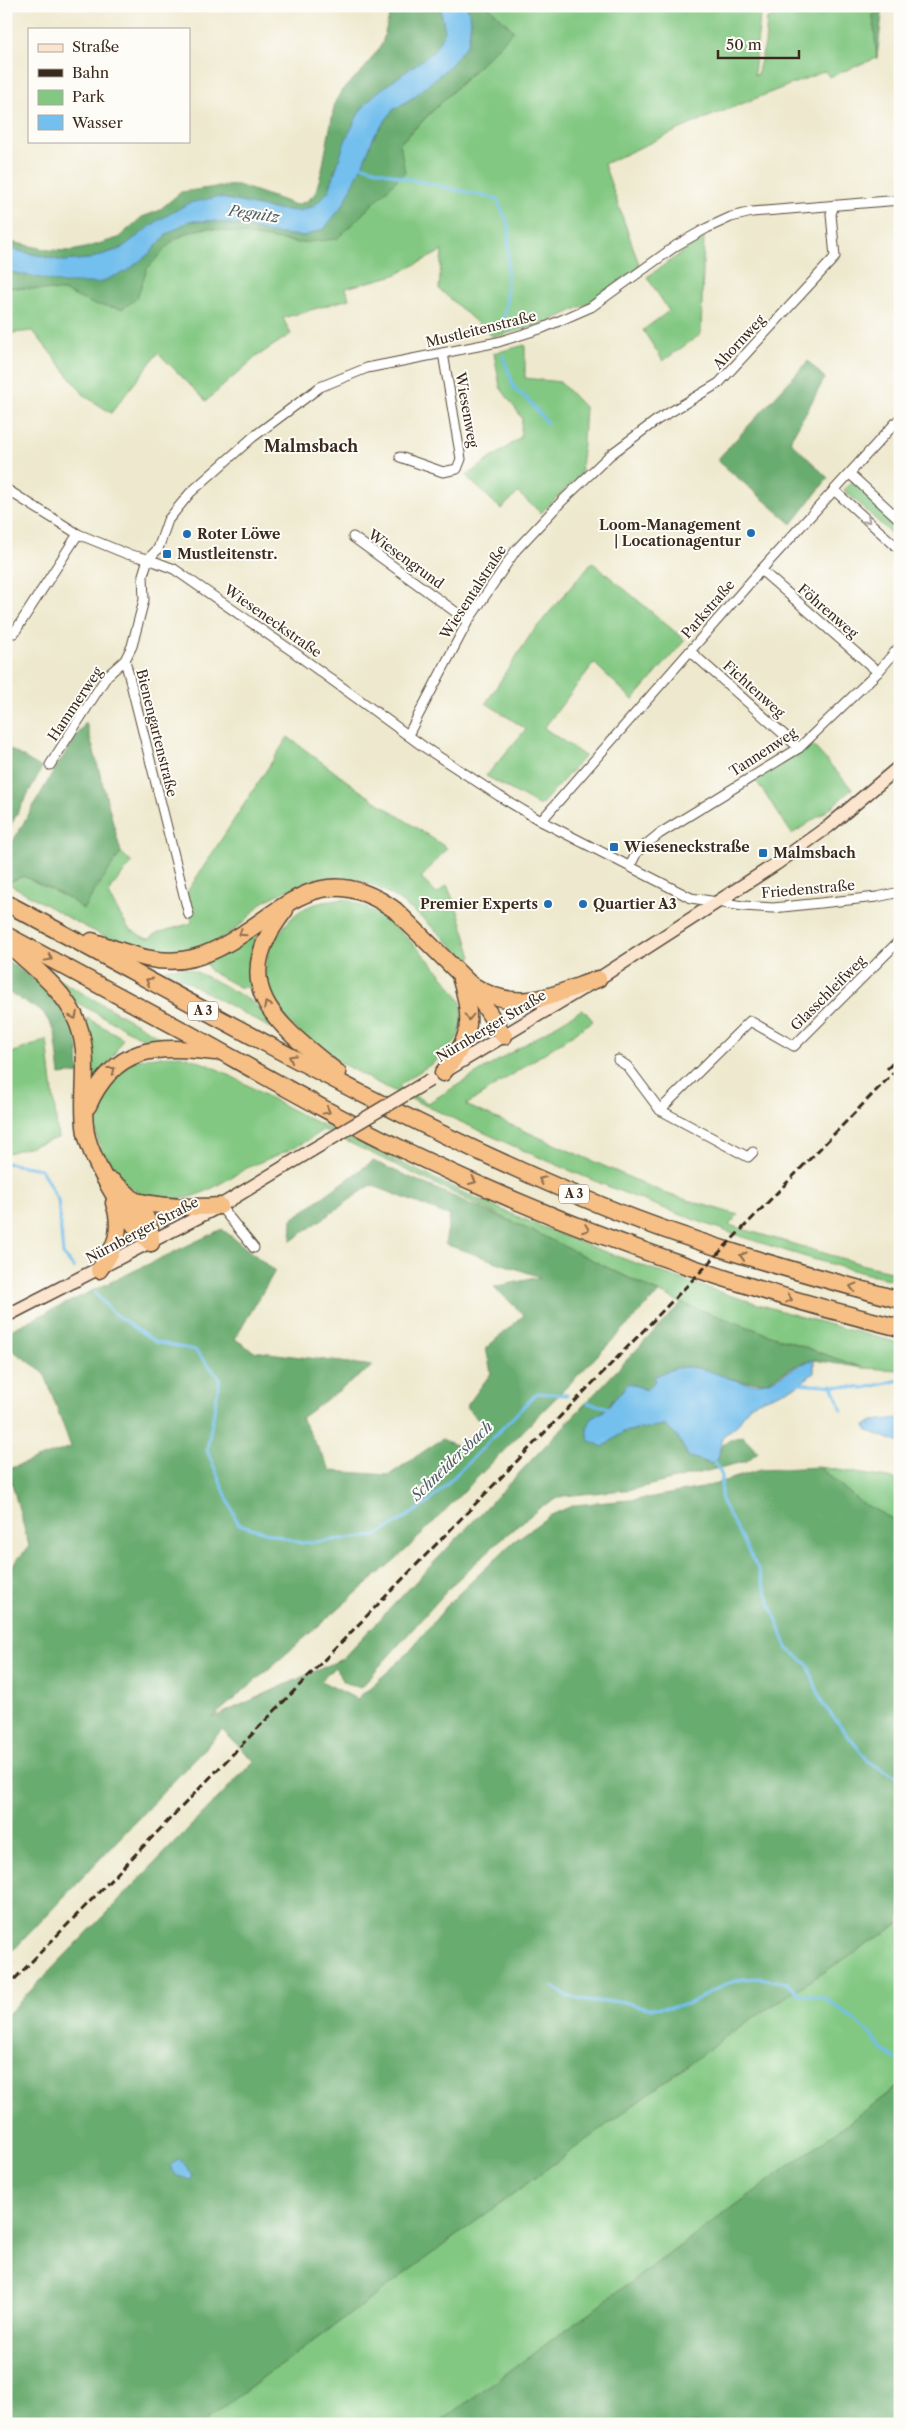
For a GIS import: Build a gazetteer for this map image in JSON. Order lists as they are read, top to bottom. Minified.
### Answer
{"streets":{"highway":["A 3"],"main road":["Nürnberger Straße"],"street":["Mustleitenstraße","Ahornweg","Wiesenweg","Wiesengrund","Wiesentalstraße","Parkstraße","Föhrenweg","Wieseneckstraße","Fichtenweg","Hammerweg","Bienengartenstraße","Tannenweg","Friedenstraße","Glasschleifweg"]},"crossings":[["Mustleitenstraße","Ahornweg"],["Mustleitenstraße","Wiesenweg"],["Mustleitenstraße","Wieseneckstraße"],["Mustleitenstraße","Bienengartenstraße"],["Ahornweg","Wiesentalstraße"],["Wiesengrund","Wiesentalstraße"],["Wiesentalstraße","Wieseneckstraße"],["Parkstraße","Föhrenweg"],["Parkstraße","Wieseneckstraße"],["Parkstraße","Fichtenweg"],["Föhrenweg","Tannenweg"],["Wieseneckstraße","Bienengartenstraße"],["Wieseneckstraße","Tannenweg"],["Wieseneckstraße","Friedenstraße"],["Wieseneckstraße","Nürnberger Straße"],["Fichtenweg","Tannenweg"],["Hammerweg","Bienengartenstraße"],["Friedenstraße","Nürnberger Straße"]],"districts":["Malmsbach"],"water":["Pegnitz","Schneidersbach"],"places":{"other":["Loom-Management | Locationagentur","Roter Löwe","Premier Experts","Quartier A3"],"transit":["Mustleitenstr.","Wieseneckstraße","Malmsbach"]},"legend":["Straße","Bahn","Park","Wasser"],"scale_bar":"50 m"}
